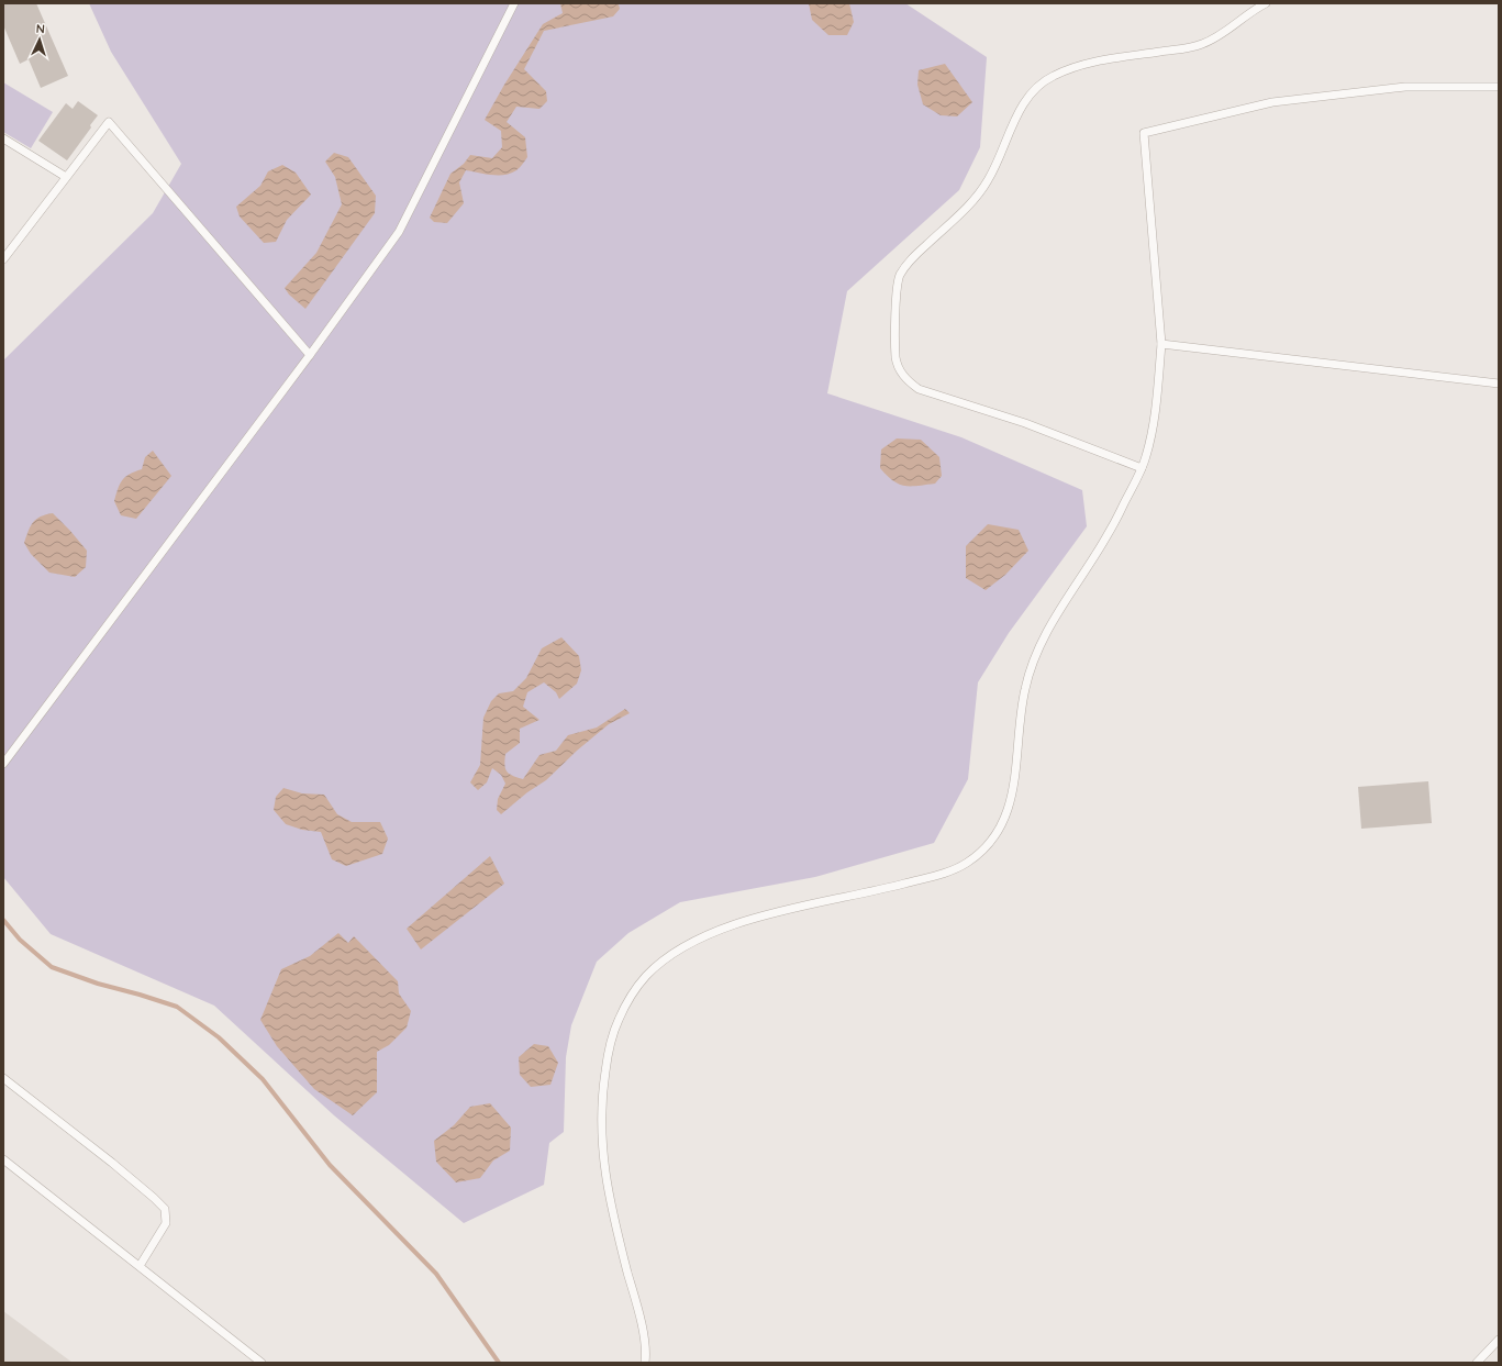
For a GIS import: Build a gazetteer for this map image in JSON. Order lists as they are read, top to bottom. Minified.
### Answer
{"north":"top"}
